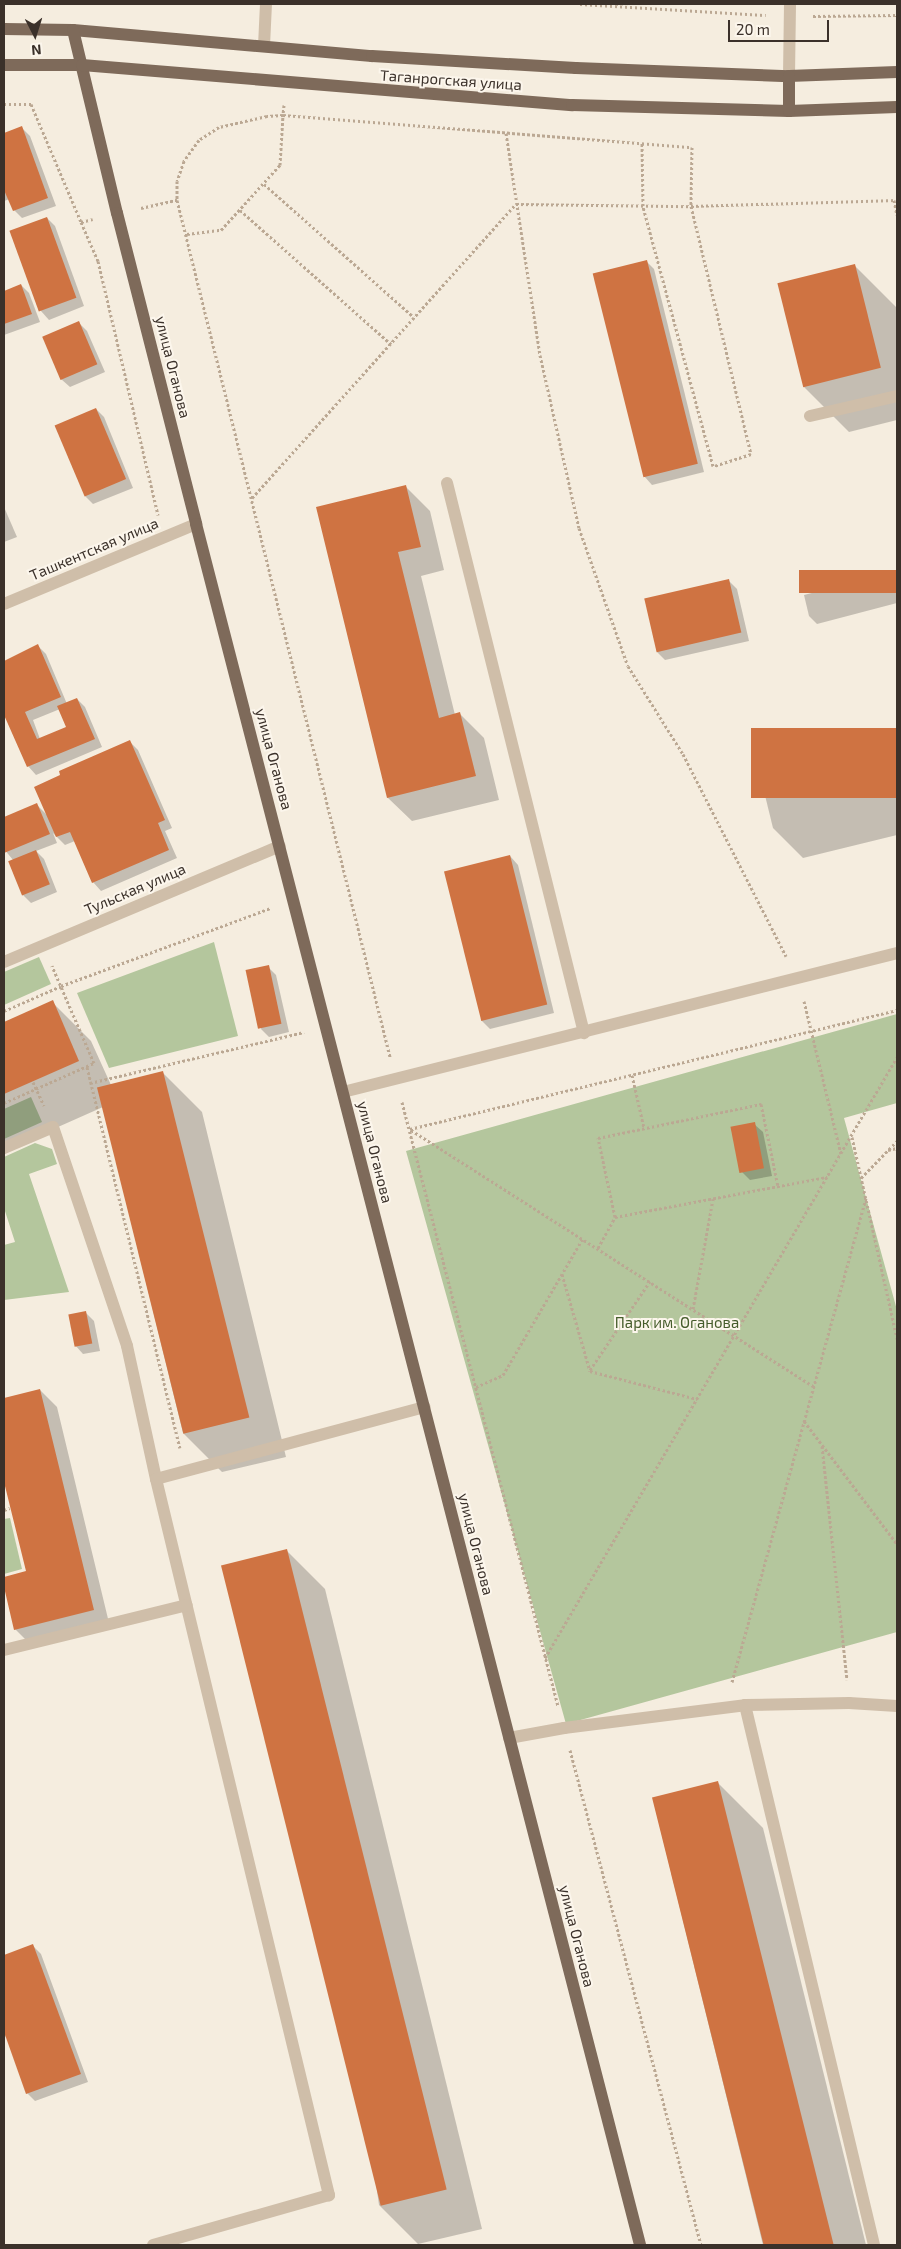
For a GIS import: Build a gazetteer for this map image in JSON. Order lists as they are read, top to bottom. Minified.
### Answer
{"streets":{"main road":["Таганрогская улица","улица Оганова"],"street":["Ташкентская улица","Тульская улица"]},"crossings":[["Таганрогская улица","улица Оганова"],["улица Оганова","Ташкентская улица"],["улица Оганова","Тульская улица"]],"parks":["Парк им. Оганова"],"scale_bar":"20 m","north":"bottom"}
